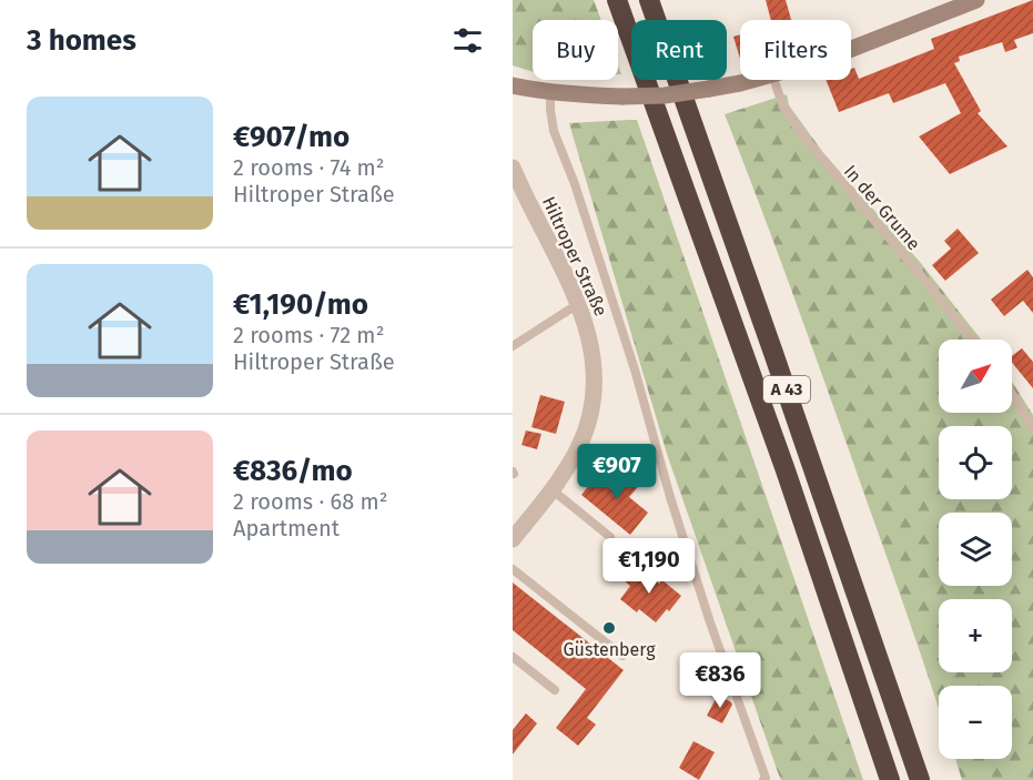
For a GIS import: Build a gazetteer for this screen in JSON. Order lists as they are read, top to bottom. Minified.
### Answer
{"streets":{"highway":["A 43"],"street":["Hiltroper Straße"],"lane":["In der Grume"]},"places":["Güstenberg"],"north":"top right","page":{"heading":"3 homes","chip":["Buy","Rent","Filters"],"list":[{"name":"€907/mo","note":"2 rooms · 74 m² · Hiltroper Straße"},{"name":"€1,190/mo","note":"2 rooms · 72 m² · Hiltroper Straße"},{"name":"€836/mo","note":"2 rooms · 68 m² · Apartment"}],"map_buttons":["+","−"],"price":["€907","€1,190","€836"]}}
